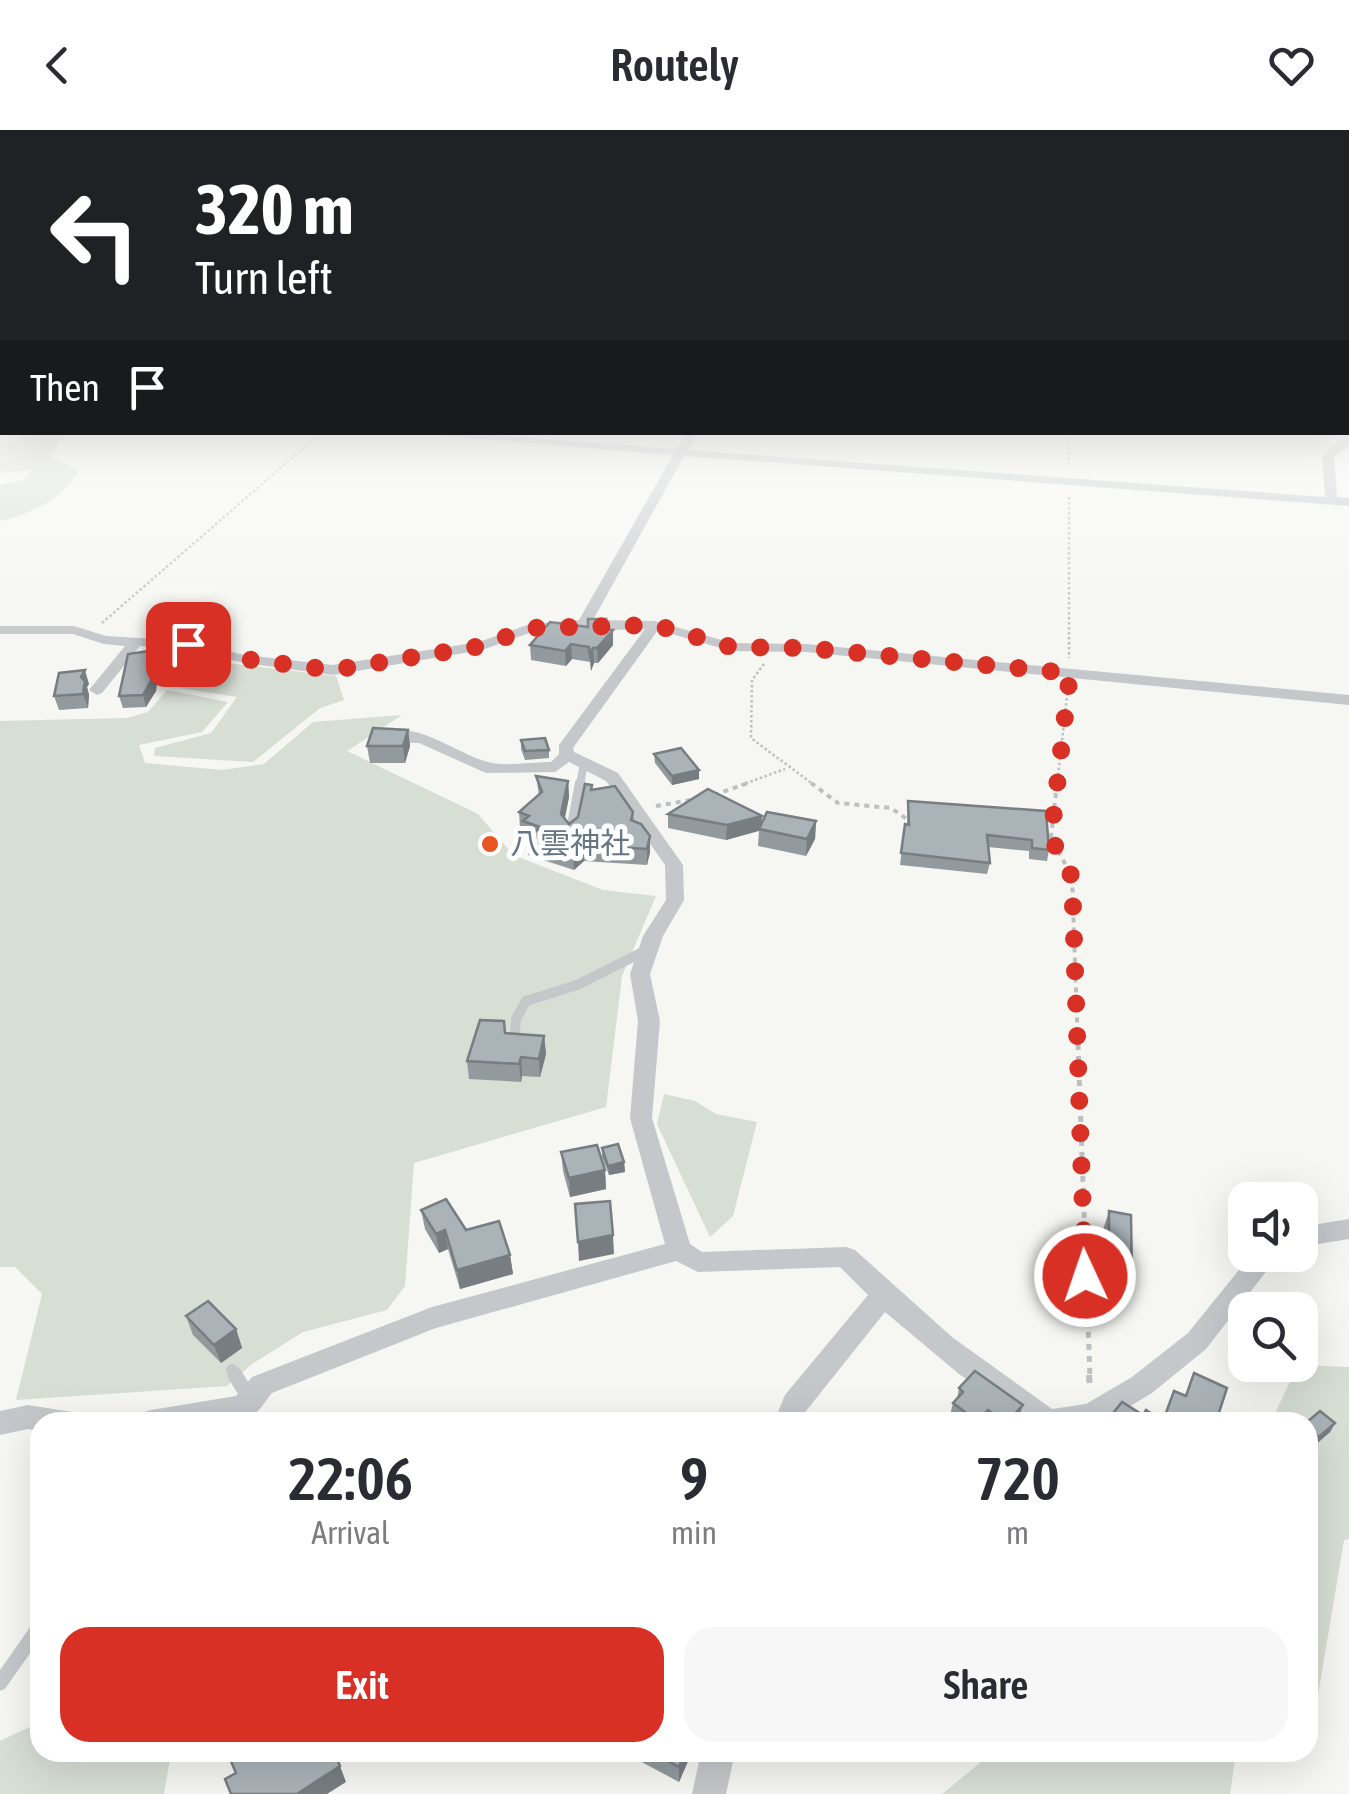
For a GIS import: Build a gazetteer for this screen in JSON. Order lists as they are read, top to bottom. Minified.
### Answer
{"places":["八雲神社"],"page":{"header":"Routely","turn":["320 m","Turn left"],"then":"Then","eta":["22:06","Arrival","9","min","720","m"],"buttons":["Exit","Share"]}}
